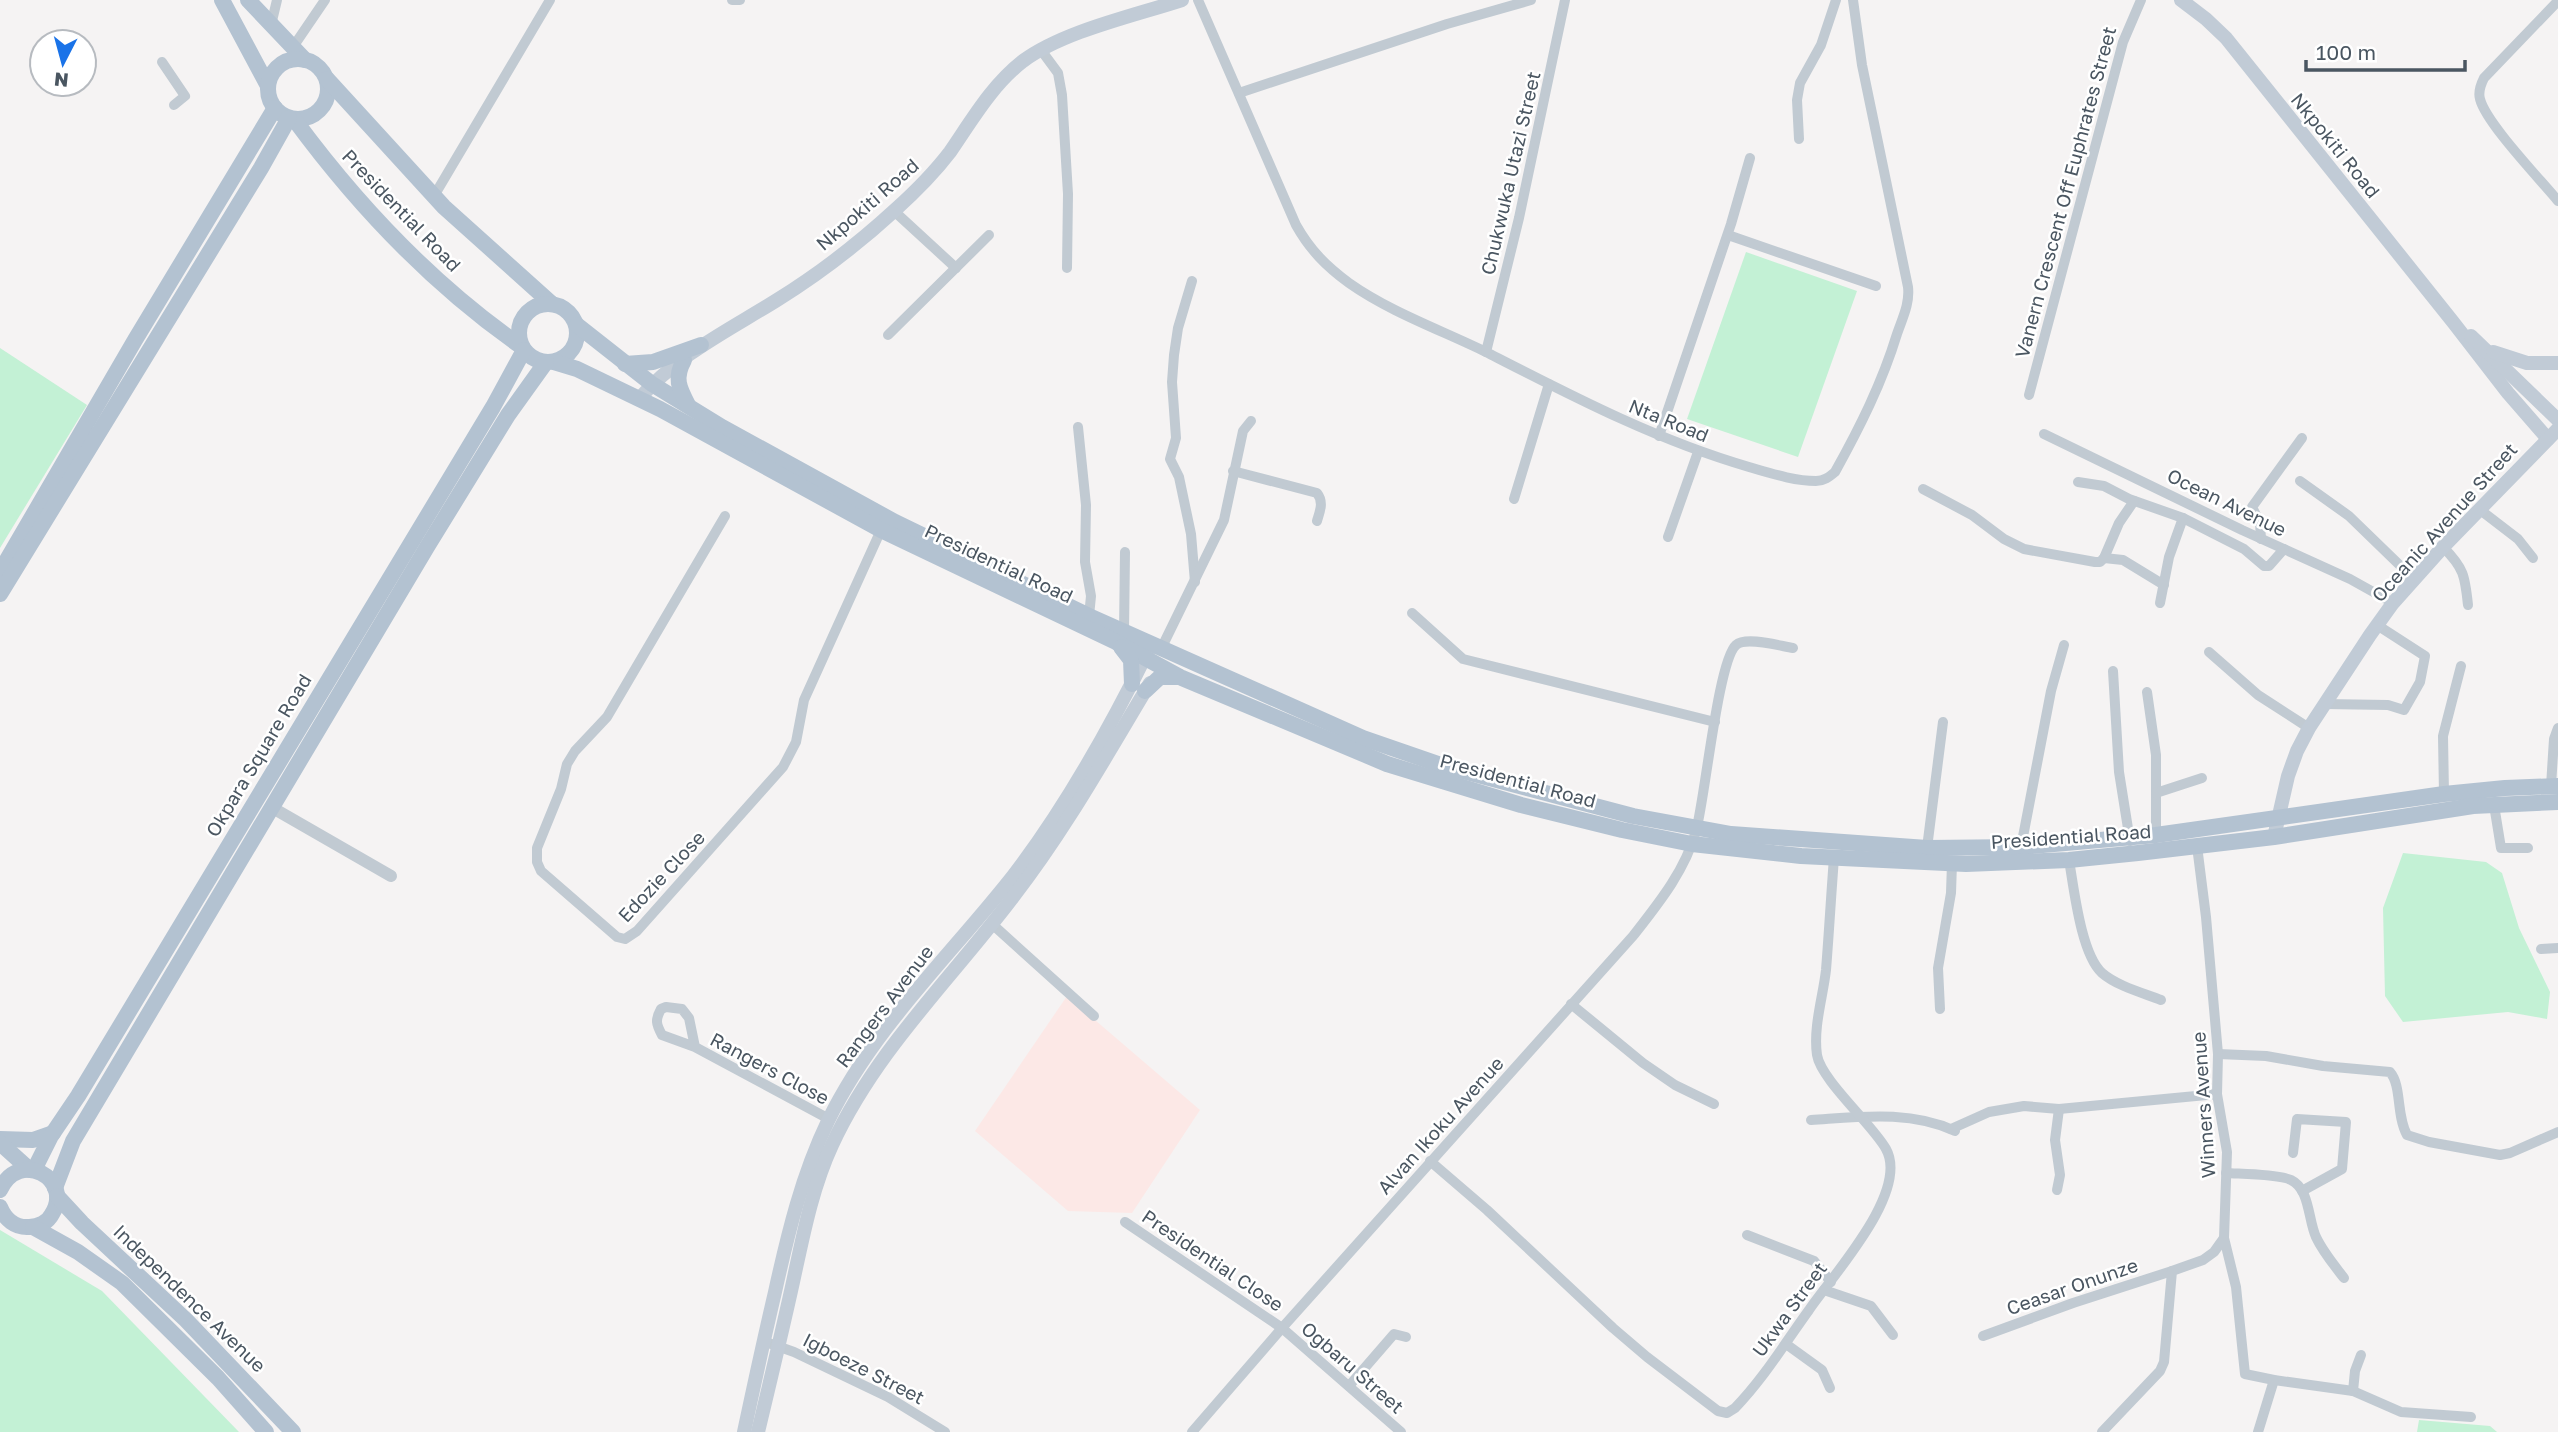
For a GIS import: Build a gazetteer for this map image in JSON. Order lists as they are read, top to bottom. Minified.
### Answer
{"streets":{"main road":["Nkpokiti Road","Presidential Road","Oceanic Avenue Street","Okpara Square Road","Rangers Avenue","Independence Avenue"],"street":["Chukwuka Utazi Street","Vanern Crescent Off Euphrates Street","Nta Road","Ocean Avenue","Edozie Close","Rangers Close","Winners Avenue","Alvan Ikoku Avenue","Presidential Close","Ceasar Onunze","Ukwa Street","Ogbaru Street","Igboeze Street"]},"crossings":[["Nkpokiti Road","Presidential Road"],["Chukwuka Utazi Street","Nta Road"],["Presidential Road","Oceanic Avenue Street"],["Presidential Road","Okpara Square Road"],["Presidential Road","Edozie Close"],["Presidential Road","Winners Avenue"],["Presidential Road","Alvan Ikoku Avenue"],["Presidential Road","Ukwa Street"],["Ocean Avenue","Oceanic Avenue Street"],["Okpara Square Road","Independence Avenue"],["Rangers Avenue","Rangers Close"],["Rangers Avenue","Igboeze Street"],["Alvan Ikoku Avenue","Presidential Close"],["Alvan Ikoku Avenue","Ukwa Street"],["Alvan Ikoku Avenue","Ogbaru Street"],["Presidential Close","Ogbaru Street"]],"scale_bar":"100 m","north":"bottom"}
